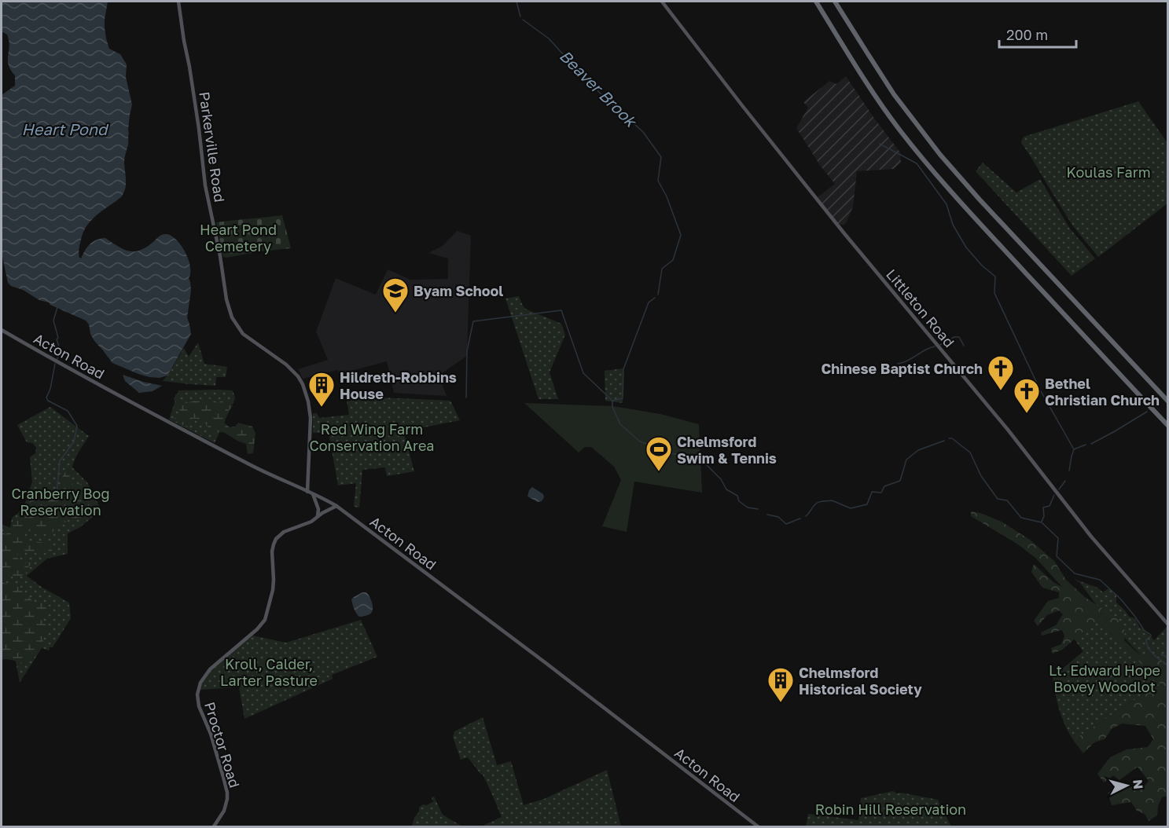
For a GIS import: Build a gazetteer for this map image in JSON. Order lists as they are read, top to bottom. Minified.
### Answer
{"streets":{"main road":["Parkerville Road","Littleton Road","Acton Road","Proctor Road"]},"crossings":[["Parkerville Road","Acton Road"],["Acton Road","Proctor Road"]],"water":["Beaver Brook","Heart Pond"],"parks":["Koulas Farm","Heart Pond Cemetery","Red Wing Farm Conservation Area","Cranberry Bog Reservation","Kroll, Calder, Larter Pasture","Lt. Edward Hope Bovey Woodlot","Robin Hill Reservation"],"places":{"school or university":["Byam School"],"church":["Chinese Baptist Church","Bethel Christian Church"],"building":["Hildreth-Robbins House","Chelmsford Historical Society"],"sports":["Chelmsford Swim & Tennis"]},"scale_bar":"200 m","north":"right"}
